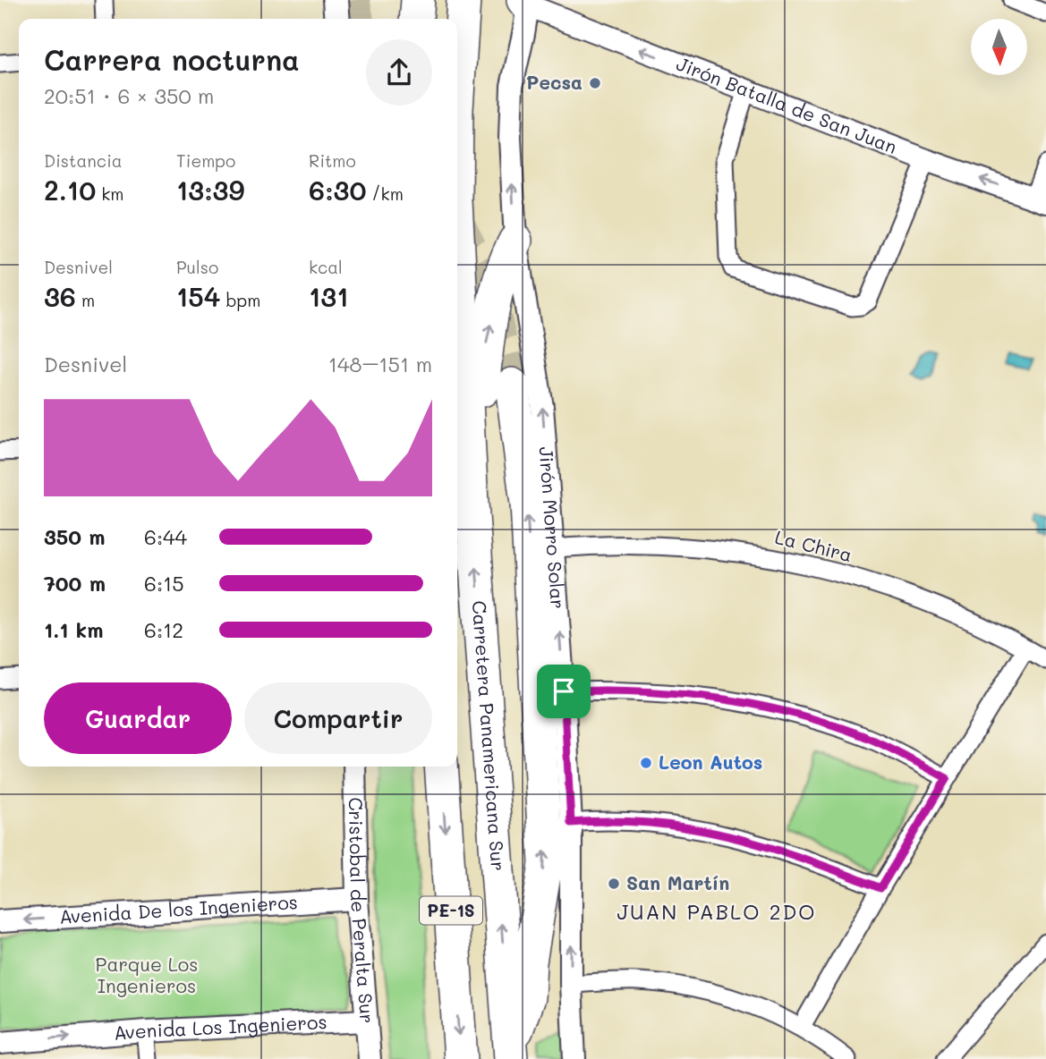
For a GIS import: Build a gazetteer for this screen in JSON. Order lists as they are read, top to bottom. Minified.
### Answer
{"streets":{"highway":["Carretera Panamericana Sur","PE-1S"],"street":["Jirón Batalla de San Juan","Jirón Morro Solar","La Chira","Avenida De los Ingenieros","Cristobal de Peralta Sur","Avenida Los Ingenieros"]},"crossings":[["Jirón Batalla de San Juan","Jirón Morro Solar"],["Jirón Morro Solar","La Chira"],["Avenida De los Ingenieros","Cristobal de Peralta Sur"],["Cristobal de Peralta Sur","Avenida Los Ingenieros"]],"one_way":["Jirón Batalla de San Juan","Jirón Morro Solar","Avenida De los Ingenieros","Avenida Los Ingenieros"],"districts":["JUAN PABLO 2DO"],"parks":["Parque Los Ingenieros"],"places":["Pecsa","Leon Autos","San Martín"],"north":"bottom","page":{"heading":["Carrera nocturna","20:51 · 6 × 350 m"],"stats":[["Distancia","2.10 km"],["Tiempo","13:39"],["Ritmo","6:30 /km"],["Desnivel","36 m"],["Pulso","154 bpm"],["kcal","131"]],"chart":["Desnivel","148–151 m"],"list":[{"name":"350 m","note":"6:44"},{"name":"700 m","note":"6:15"},{"name":"1.1 km","note":"6:12"}],"buttons":["Guardar","Compartir"]}}
